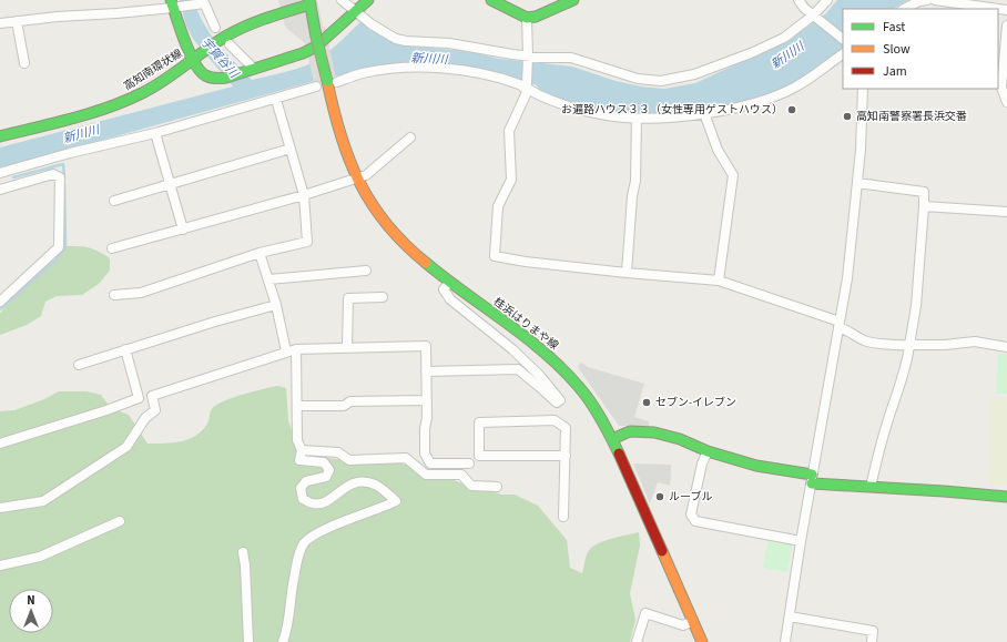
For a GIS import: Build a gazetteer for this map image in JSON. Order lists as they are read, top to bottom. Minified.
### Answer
{"streets":{"main road":["高知南環状線","桂浜はりまや線"]},"crossings":[["高知南環状線","桂浜はりまや線"]],"water":["新川川","宇賀谷川"],"places":["お遍路ハウス３３（女性専用ゲストハウス）","高知南警察署長浜交番","セブン-イレブン","ルーブル"],"legend":["Fast","Slow","Jam"],"north":"top"}
